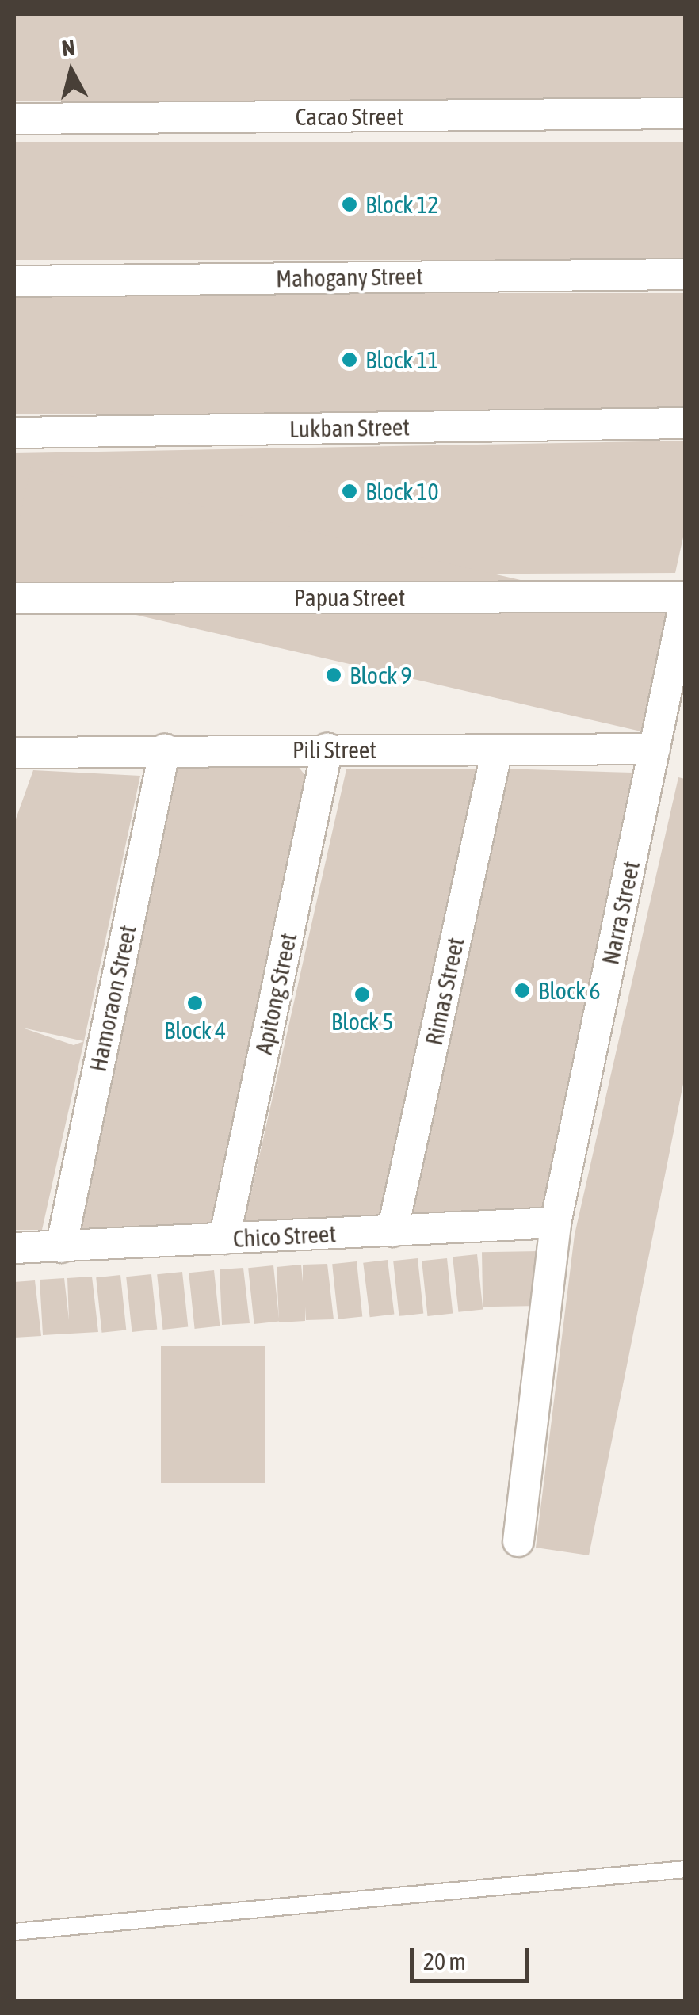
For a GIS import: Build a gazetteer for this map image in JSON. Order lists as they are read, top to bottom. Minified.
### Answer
{"streets":{"street":["Cacao Street","Mahogany Street","Lukban Street","Papua Street","Pili Street","Narra Street","Rimas Street","Apitong Street","Hamoraon Street","Chico Street"]},"crossings":[["Pili Street","Narra Street"],["Pili Street","Rimas Street"],["Pili Street","Apitong Street"],["Pili Street","Hamoraon Street"],["Narra Street","Chico Street"],["Rimas Street","Chico Street"],["Apitong Street","Chico Street"],["Hamoraon Street","Chico Street"]],"places":["Block 12","Block 11","Block 10","Block 9","Block 6","Block 5","Block 4"],"scale_bar":"20 m","north":"top"}
